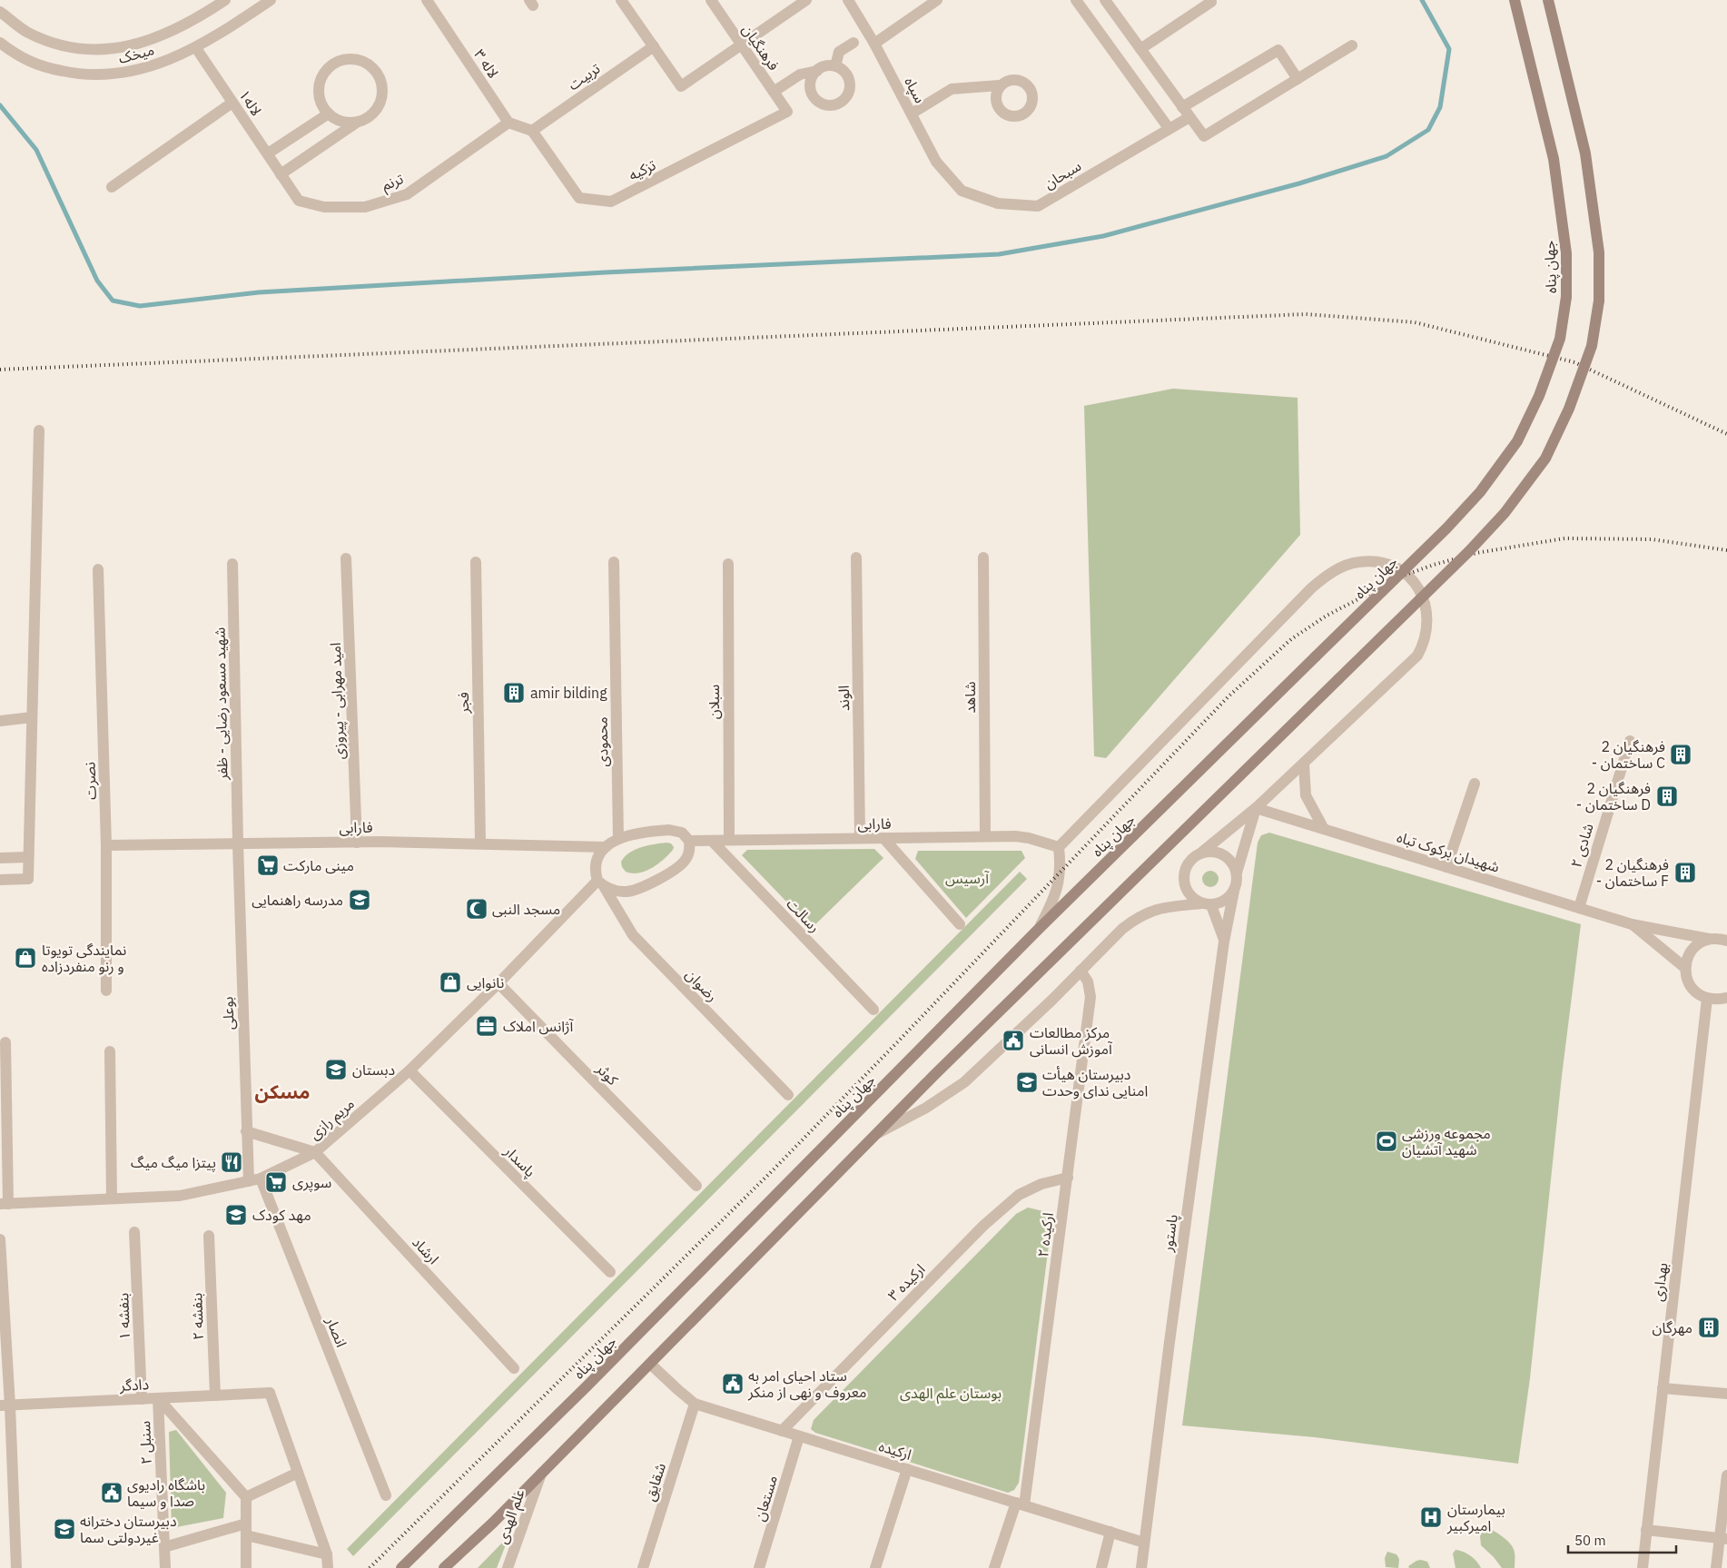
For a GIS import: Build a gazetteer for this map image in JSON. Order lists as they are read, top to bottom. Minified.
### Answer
{"streets":{"main road":["جهان پناه"],"street":["فرهنگیان","میخک","لاله ۳","تربیت","سپاه","لاله۱","تزکیه","سبحان","ترنم","شاهد","الوند","امید مهرابی - پیروزی","سبلان","فجر","شهید مسعود رضایی - ظفر","محمودی","نصرت","فارابی","شادی ۲","شهیدان برکوک تباه","رسالت","رضوان","بوعلی","کوثر","مریم رازی","پاسدار","پاستور","ارکیده ۲","ارشاد","ارکیده ۳","بهداری","بنفشه ۱","بنفشه ۲","انصار","دادگر","سنبل ۲","ارکیده","شقایق","مستعان","علم الهدی"]},"crossings":[["فرهنگیان","تزکیه"],["میخک","لاله۱"],["لاله ۳","ترنم"],["تربیت","تزکیه"],["سپاه","سبحان"],["لاله۱","ترنم"],["شاهد","فارابی"],["الوند","فارابی"],["امید مهرابی - پیروزی","فارابی"],["سبلان","فارابی"],["فجر","فارابی"],["شهید مسعود رضایی - ظفر","فارابی"],["شهید مسعود رضایی - ظفر","بوعلی"],["نصرت","فارابی"],["فارابی","رسالت"],["فارابی","بوعلی"],["شادی ۲","شهیدان برکوک تباه"],["رضوان","مریم رازی"],["بوعلی","مریم رازی"],["کوثر","مریم رازی"],["مریم رازی","پاسدار"],["مریم رازی","ارشاد"],["مریم رازی","انصار"],["پاستور","ارکیده"],["ارکیده ۲","ارکیده ۳"],["ارکیده ۲","ارکیده"],["ارکیده ۳","ارکیده"],["بنفشه ۱","دادگر"],["بنفشه ۲","دادگر"],["دادگر","سنبل ۲"],["ارکیده","شقایق"],["ارکیده","مستعان"]],"districts":["مسکن"],"parks":["آرسیس","بوستان علم الهدی"],"places":{"building":["amir bilding","فرهنگیان 2 - ساختمان C","فرهنگیان 2 - ساختمان D","فرهنگیان 2 - ساختمان F","مهرگان"],"supermarket":["مینی مارکت","سوپری"],"school or university":["مدرسه راهنمایی","دبستان","دبیرستان هیأت امنایی ندای وحدت","مهد کودک","دبیرستان دخترانه غیردولتی سما"],"mosque":["مسجد النبی"],"shop":["نمایندگی تویوتا و رنو منفردزاده","نانوایی"],"office":["آژانس املاک"],"public building":["مرکز مطالعات آموزش انسانی","ستاد احیای امر به معروف و نهی از منکر","باشگاه رادیوی صدا و سیما"],"sports":["مجموعه ورزشی شهید آتشیان"],"restaurant":["پیتزا میگ میگ"],"hospital":["بیمارستان امیرکبیر"]},"scale_bar":"50 m"}
